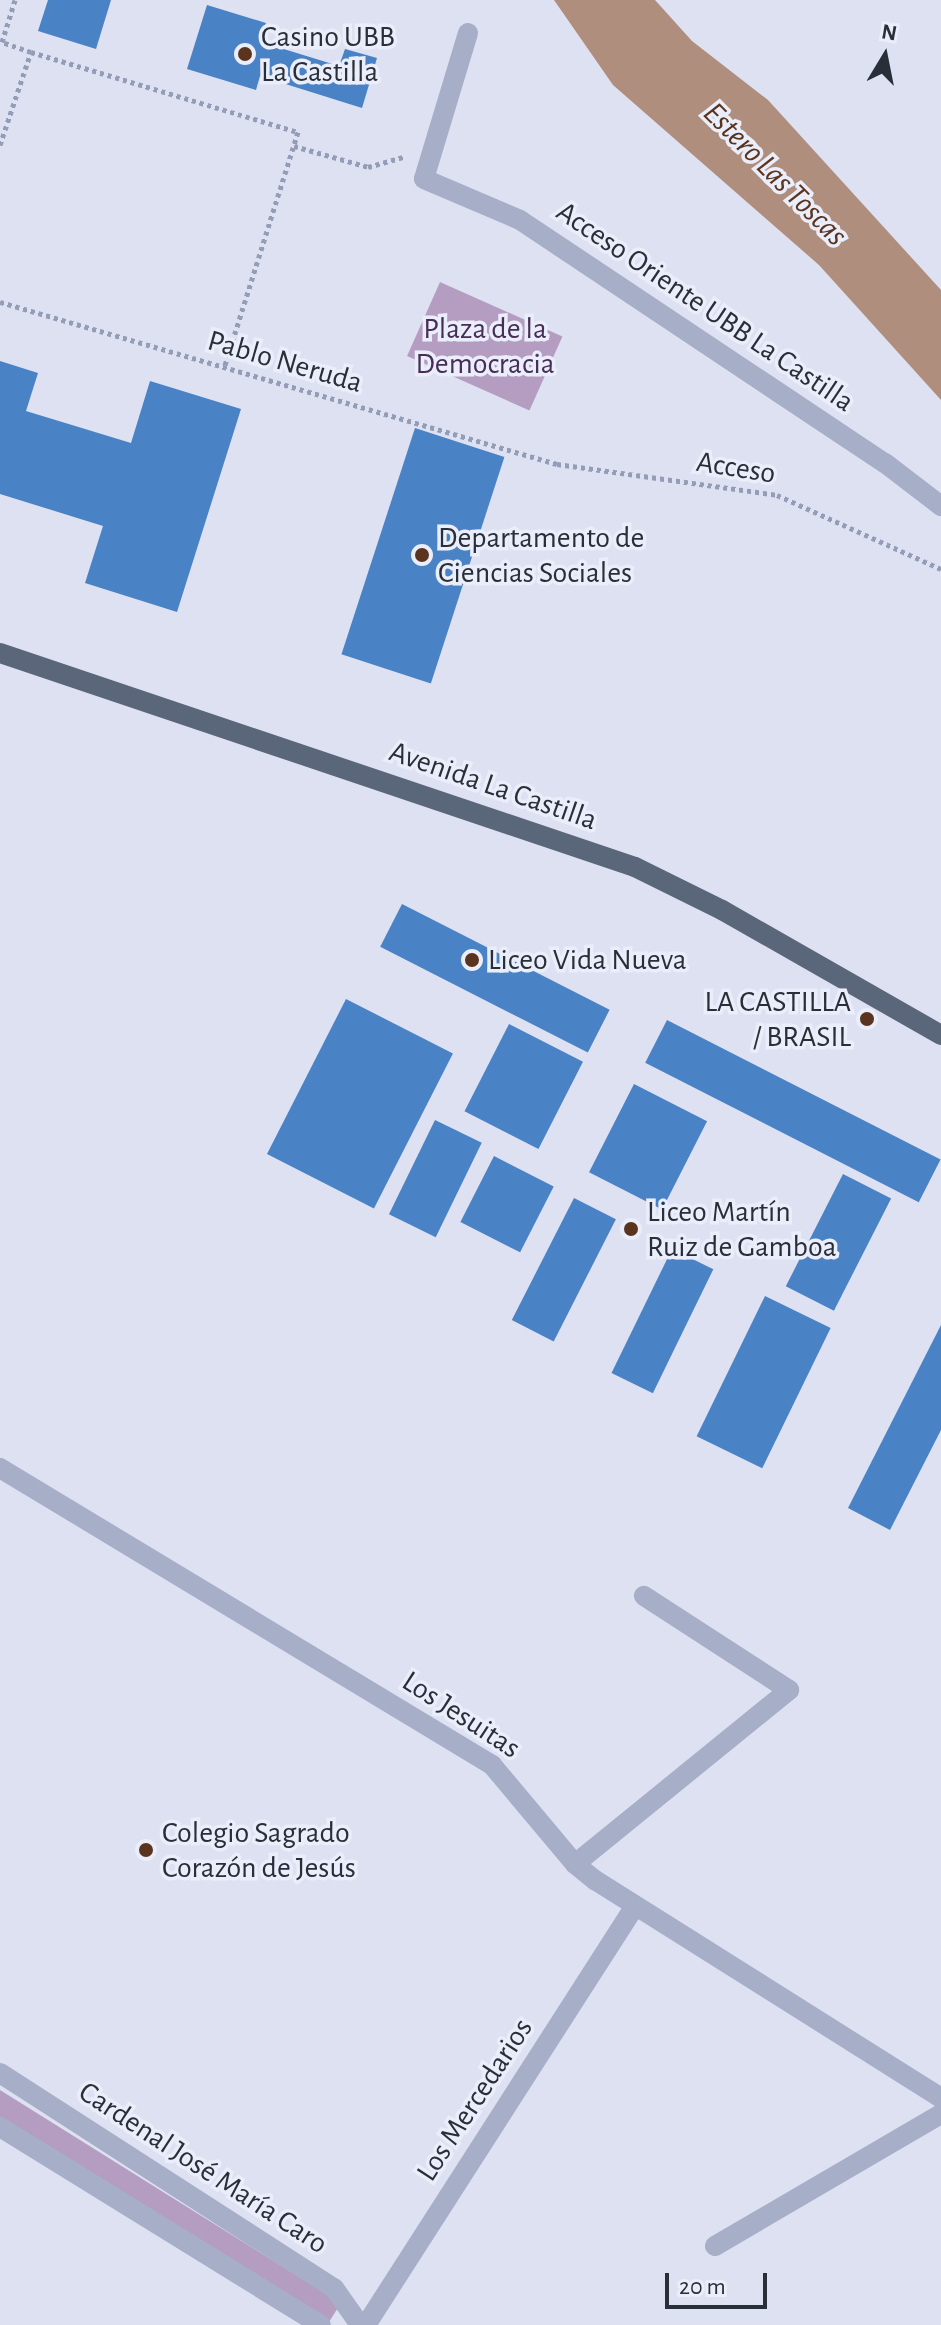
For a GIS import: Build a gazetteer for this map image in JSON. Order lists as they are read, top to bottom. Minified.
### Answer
{"streets":{"main road":["Avenida La Castilla"],"street":["Acceso Oriente UBB La Castilla","Los Jesuitas","Los Mercedarios","Cardenal José María Caro"],"path":["Pablo Neruda","Acceso"]},"crossings":[["Pablo Neruda","Acceso"],["Los Jesuitas","Los Mercedarios"]],"water":["Estero Las Toscas"],"parks":["Plaza de la Democracia"],"places":["Casino UBB La Castilla","Departamento de Ciencias Sociales","Liceo Vida Nueva","LA CASTILLA / BRASIL","Liceo Martín Ruiz de Gamboa","Colegio Sagrado Corazón de Jesús"],"scale_bar":"20 m","north":"top"}
